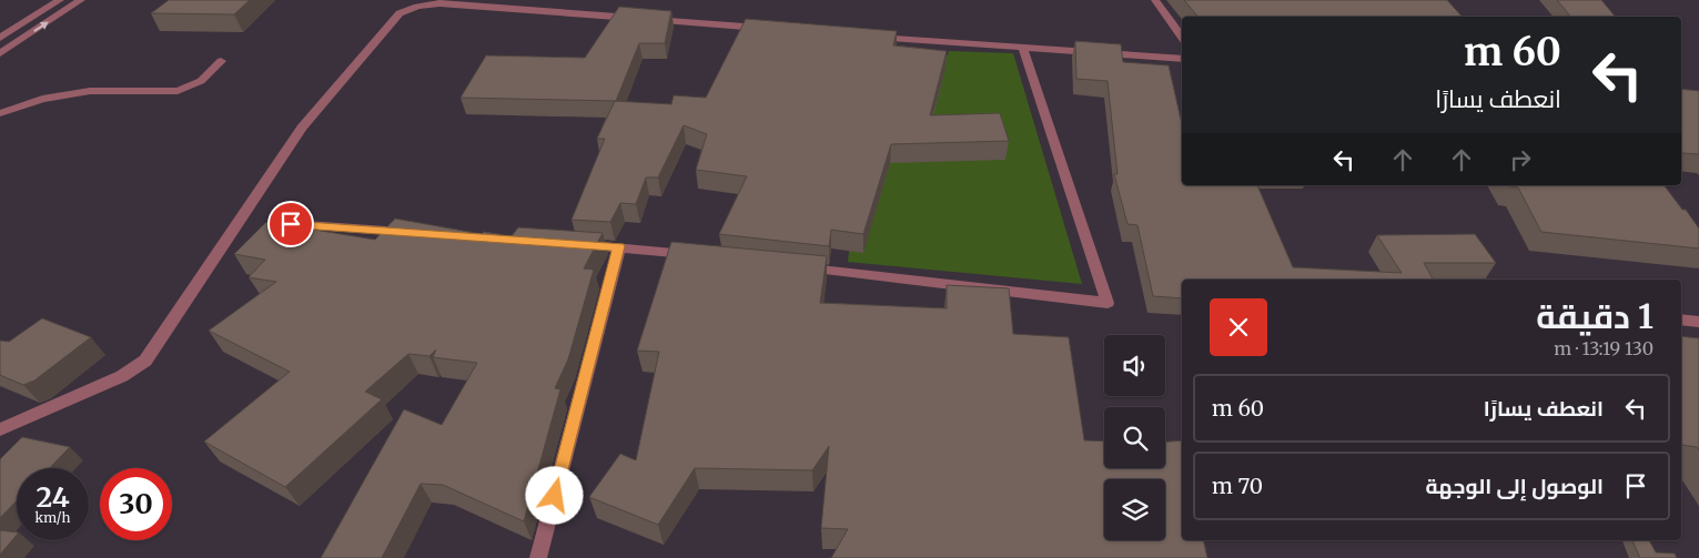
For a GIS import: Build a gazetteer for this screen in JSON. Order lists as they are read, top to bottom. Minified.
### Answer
{"page":{"turn":["60 m","انعطف يسارًا"],"heading":["1 دقيقة","130 m · 13:19"],"list":[{"name":"انعطف يسارًا","value":"60 m"},{"name":"الوصول إلى الوجهة","value":"70 m"}],"speed":"24 km/h","limit":"30"}}
